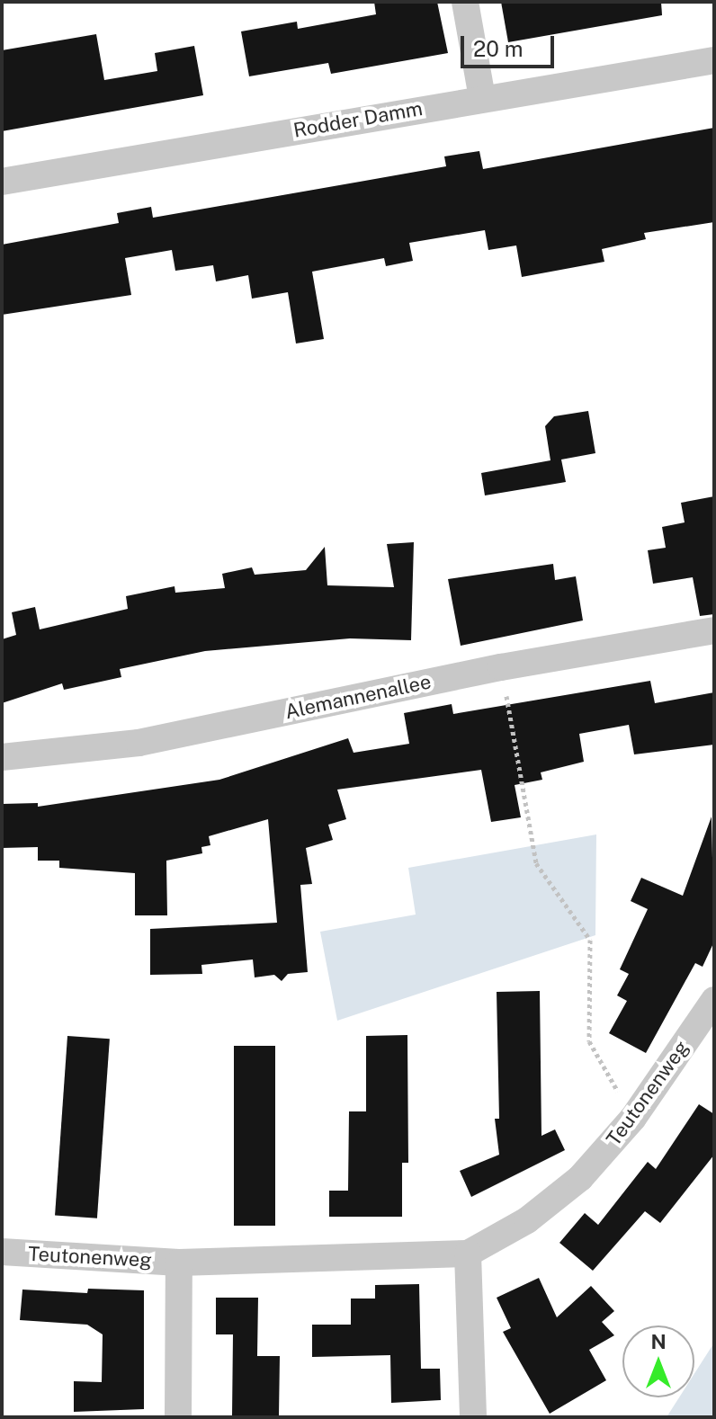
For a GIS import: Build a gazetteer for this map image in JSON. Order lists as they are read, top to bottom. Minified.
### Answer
{"streets":{"street":["Rodder Damm","Alemannenallee","Teutonenweg"]},"scale_bar":"20 m","north":"top"}
